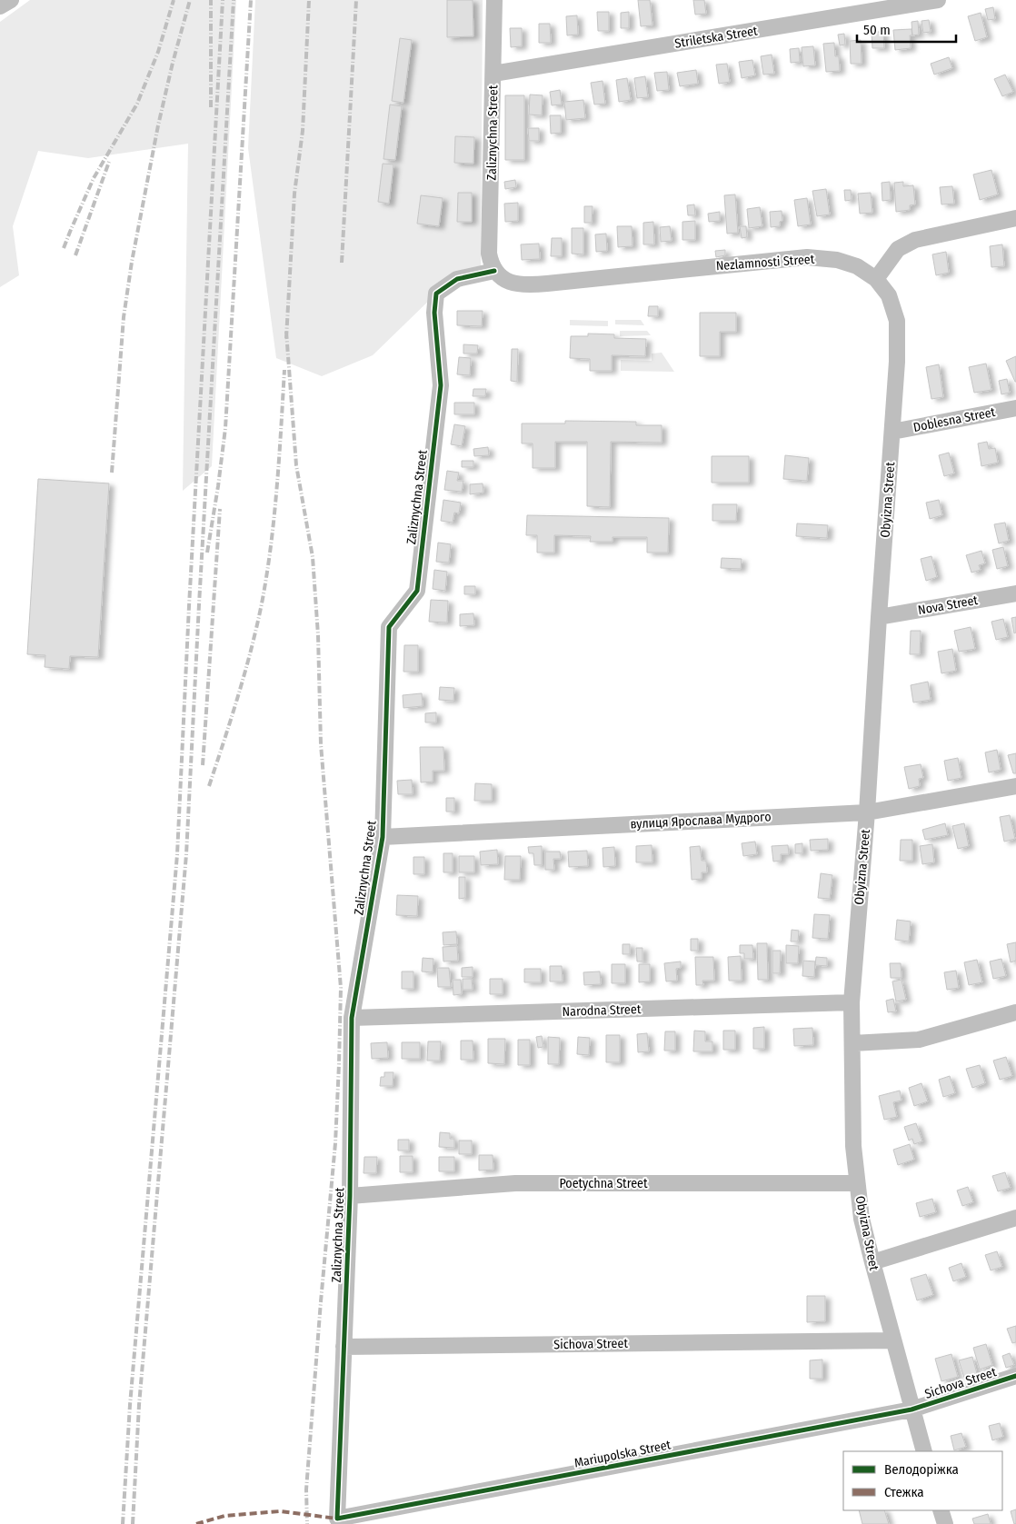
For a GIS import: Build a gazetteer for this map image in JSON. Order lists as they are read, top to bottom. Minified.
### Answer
{"streets":{"street":["Striletska Street","Zaliznychna Street","Nezlamnosti Street","Doblesna Street","Obyizna Street","Nova Street","вулиця Ярослава Мудрого","Narodna Street","Poetychna Street","Sichova Street","Mariupolska Street"]},"crossings":[["Striletska Street","Zaliznychna Street"],["Zaliznychna Street","Nezlamnosti Street"],["Zaliznychna Street","вулиця Ярослава Мудрого"],["Zaliznychna Street","Narodna Street"],["Zaliznychna Street","Poetychna Street"],["Zaliznychna Street","Sichova Street"],["Zaliznychna Street","Mariupolska Street"],["Nezlamnosti Street","Obyizna Street"],["Doblesna Street","Obyizna Street"],["Obyizna Street","Nova Street"],["Obyizna Street","вулиця Ярослава Мудрого"],["Obyizna Street","Narodna Street"],["Obyizna Street","Poetychna Street"],["Obyizna Street","Sichova Street"],["Obyizna Street","Mariupolska Street"],["Sichova Street","Mariupolska Street"]],"legend":["Велодоріжка","Стежка"],"scale_bar":"50 m"}
